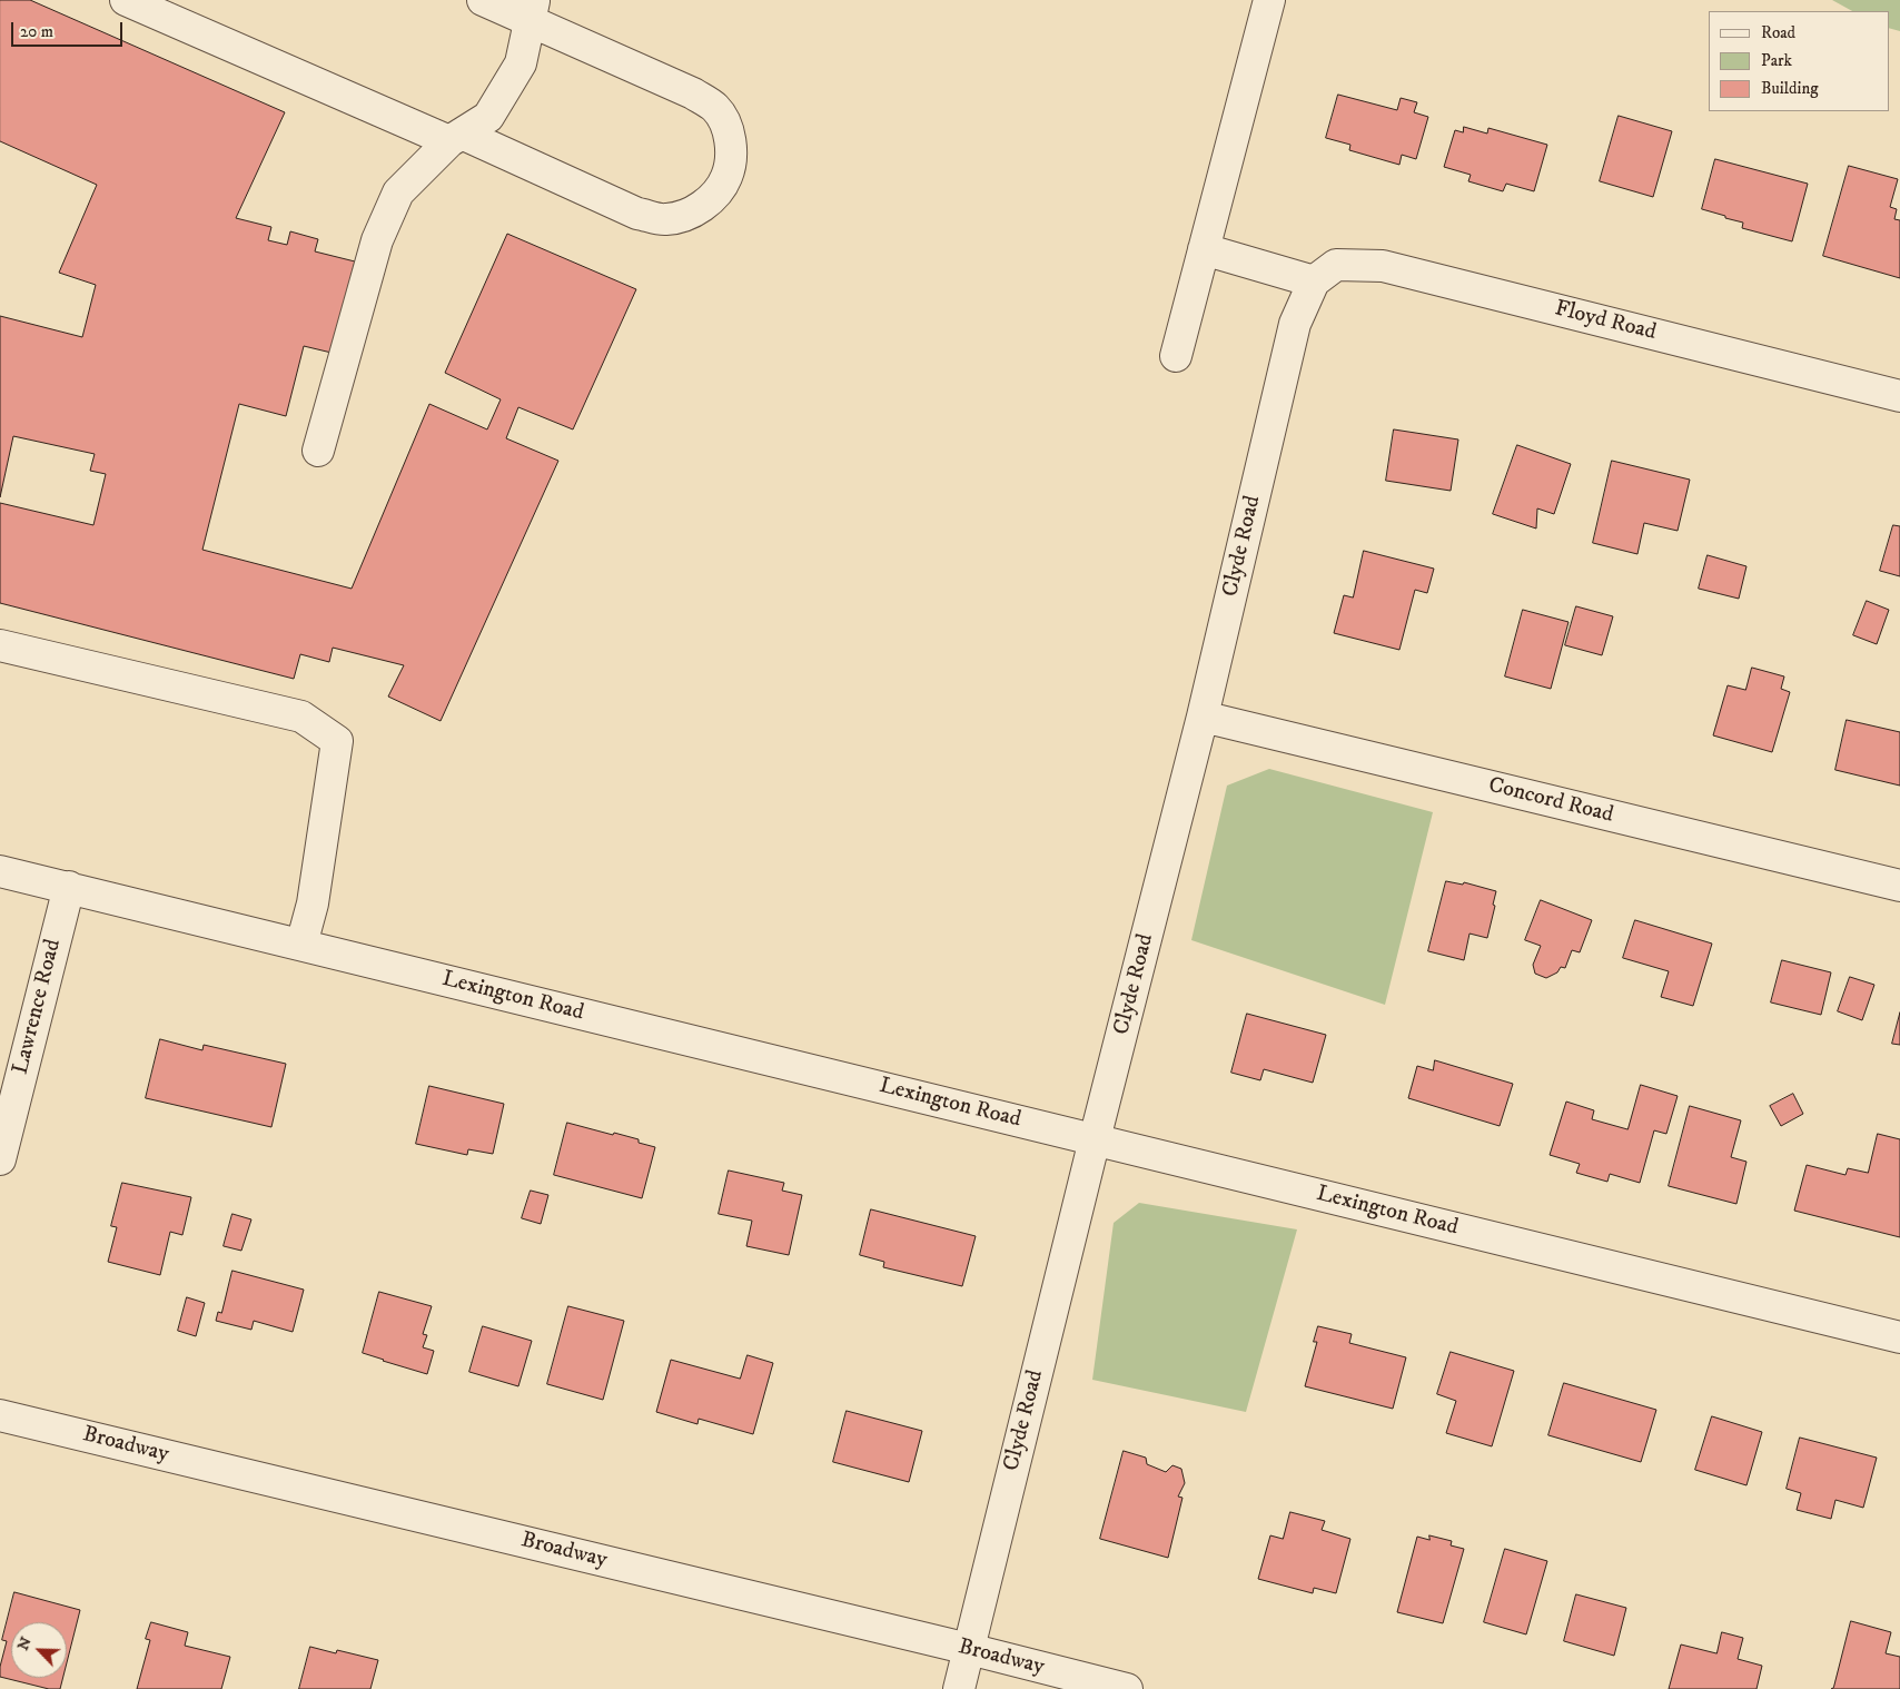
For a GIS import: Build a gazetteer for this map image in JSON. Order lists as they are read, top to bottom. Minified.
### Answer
{"streets":{"street":["Floyd Road","Clyde Road","Concord Road","Lexington Road","Lawrence Road","Broadway"]},"crossings":[["Floyd Road","Clyde Road"],["Clyde Road","Concord Road"],["Clyde Road","Lexington Road"],["Clyde Road","Broadway"],["Lexington Road","Lawrence Road"]],"legend":["Road","Park","Building"],"scale_bar":"20 m","north":"top left"}
